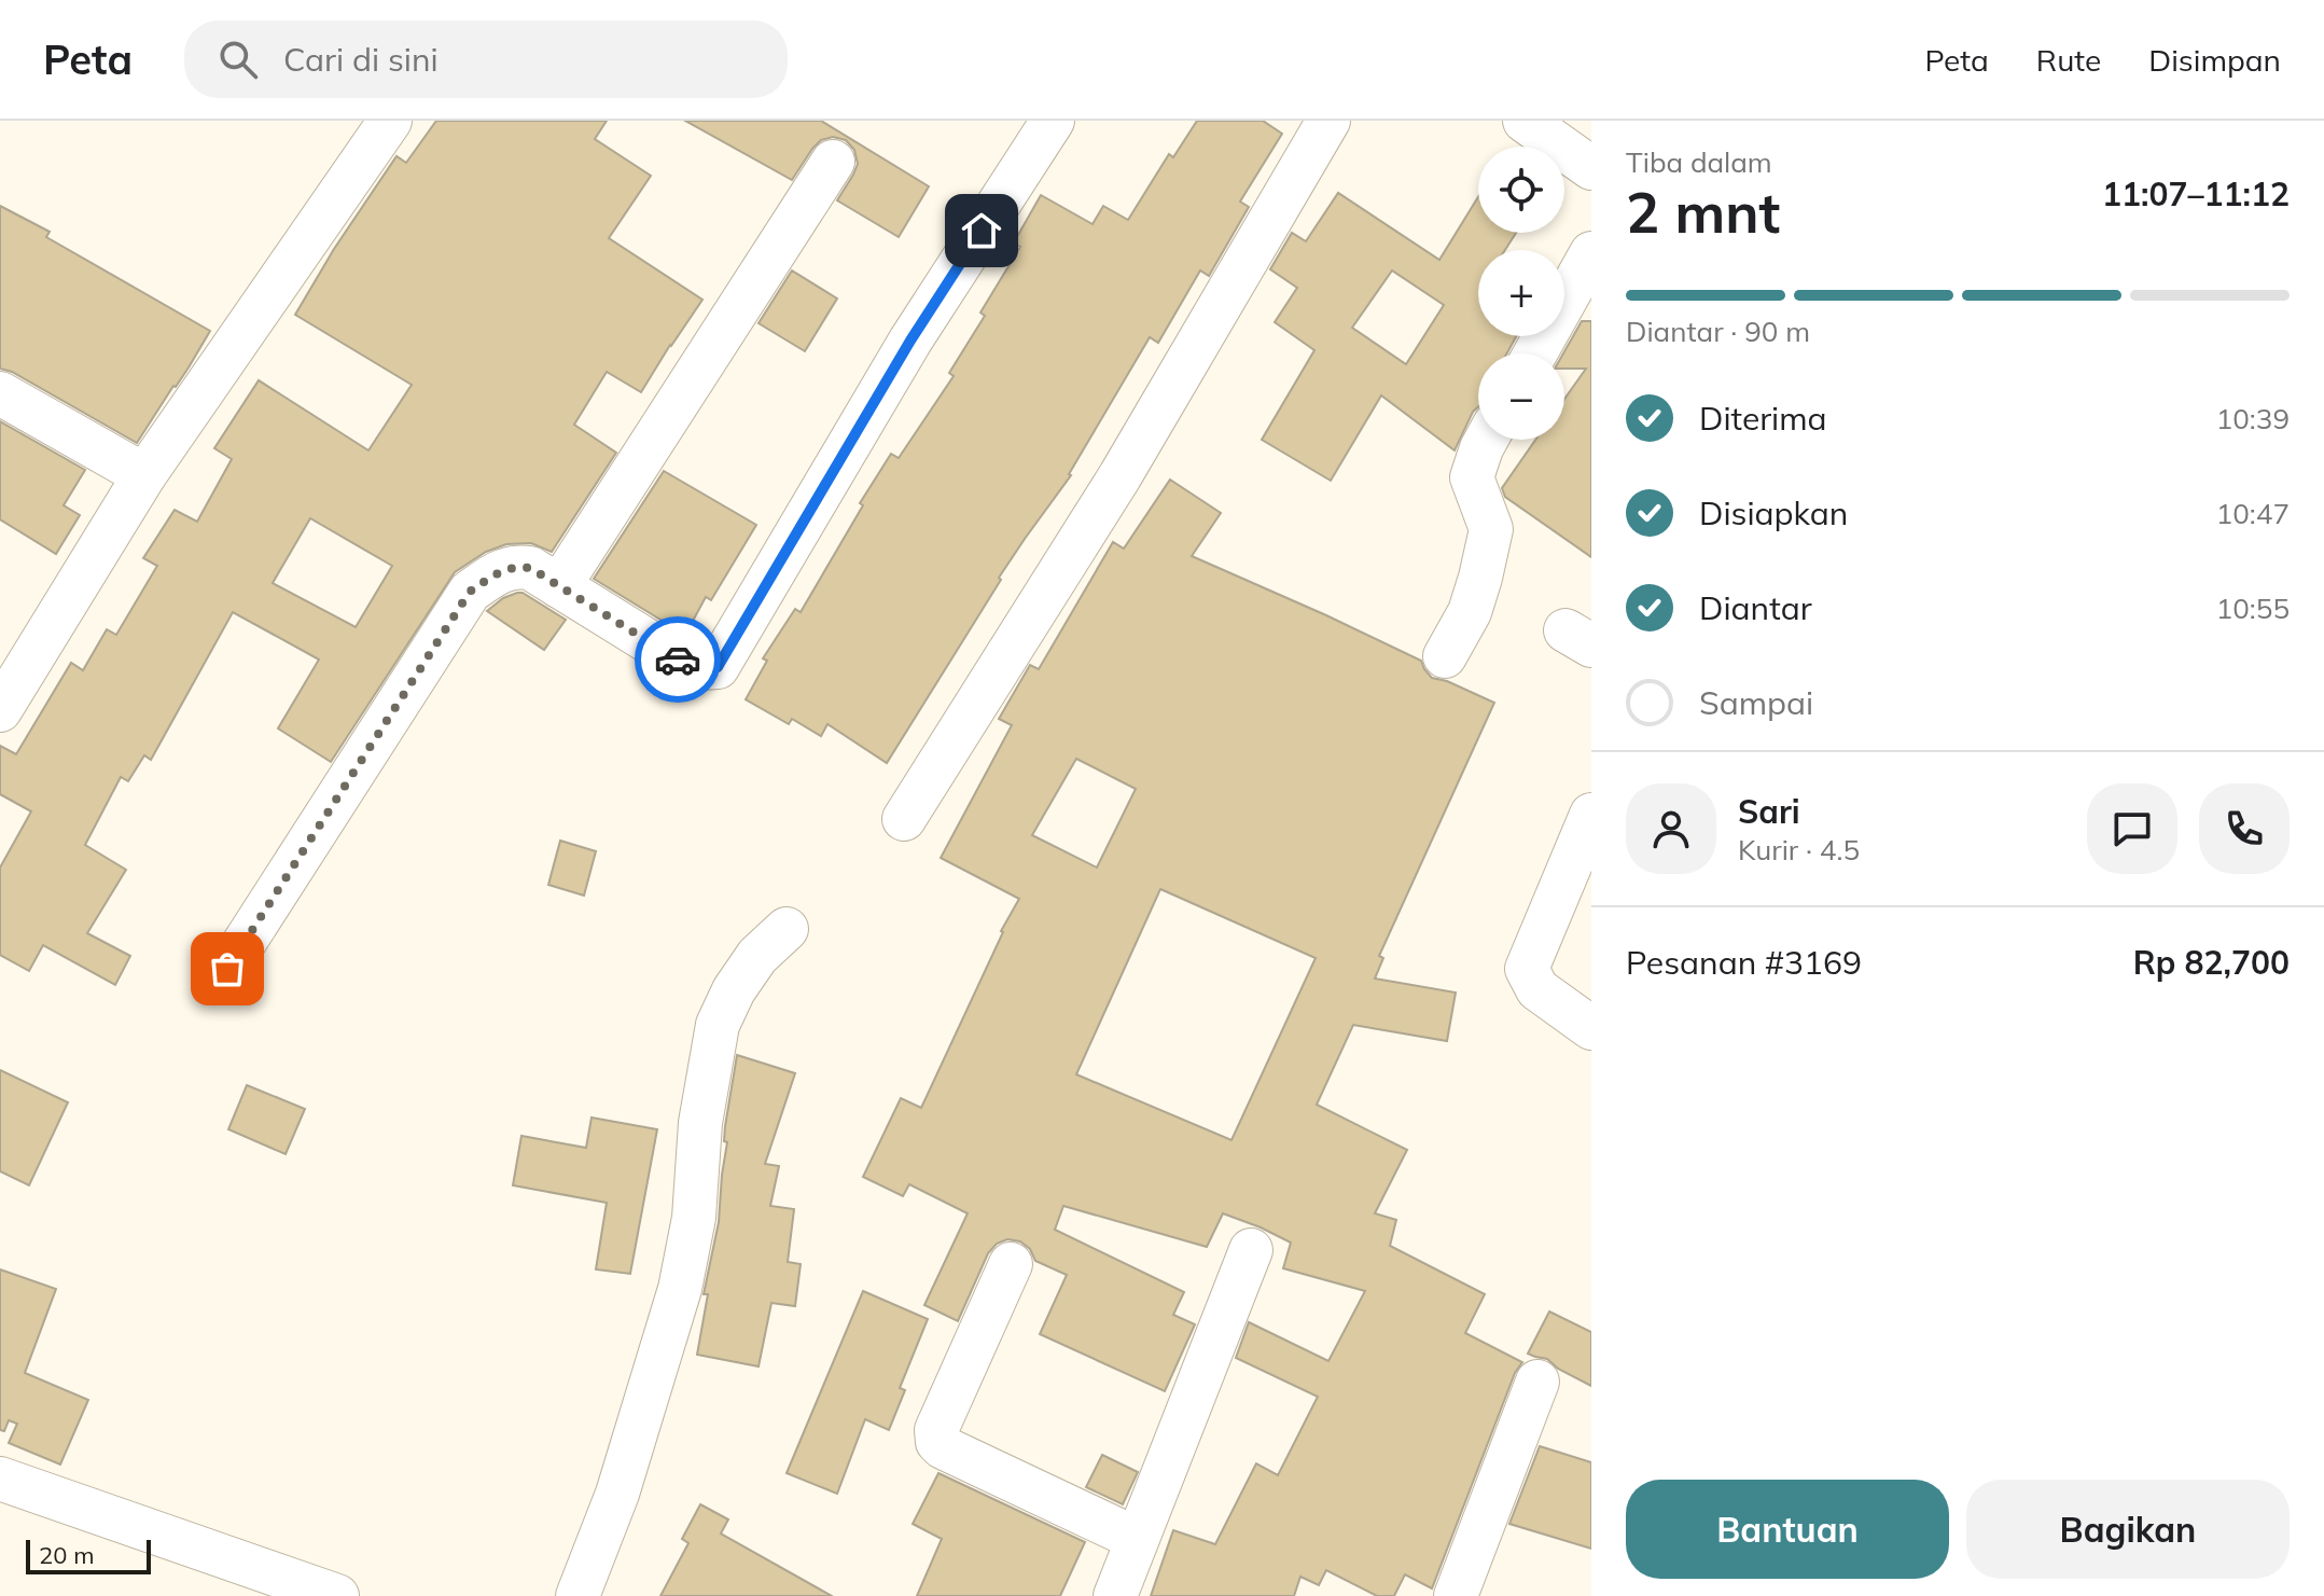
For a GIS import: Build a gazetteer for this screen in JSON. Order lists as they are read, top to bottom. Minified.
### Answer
{"scale_bar":"20 m","page":{"header":"Peta","search":"Cari di sini","nav":["Peta","Rute","Disimpan"],"heading":["2 mnt","Tiba dalam","11:07–11:12"],"panel":["Sari","Kurir · 4.5","Pesanan #3169","Rp 82,700"],"map_buttons":["+","−"],"bar":"Diantar · 90 m","list":[["Diterima","10:39"],["Disiapkan","10:47"],["Diantar","10:55"],"Sampai"],"buttons":["Bantuan","Bagikan"],"scale":"20 m"}}
